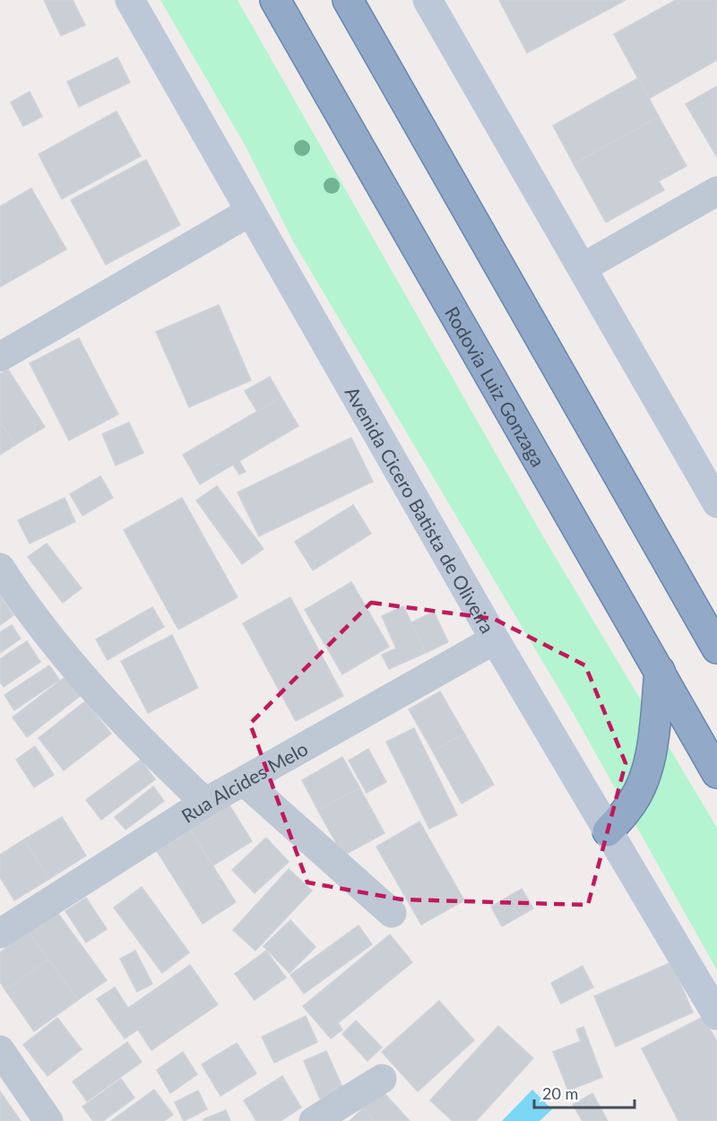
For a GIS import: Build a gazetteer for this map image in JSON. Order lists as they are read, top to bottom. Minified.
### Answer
{"streets":{"highway":["Rodovia Luiz Gonzaga"],"main road":["Avenida Cicero Batista de Oliveira"],"street":["Rua Alcides Melo"]},"crossings":[["Avenida Cicero Batista de Oliveira","Rua Alcides Melo"]],"scale_bar":"20 m"}
